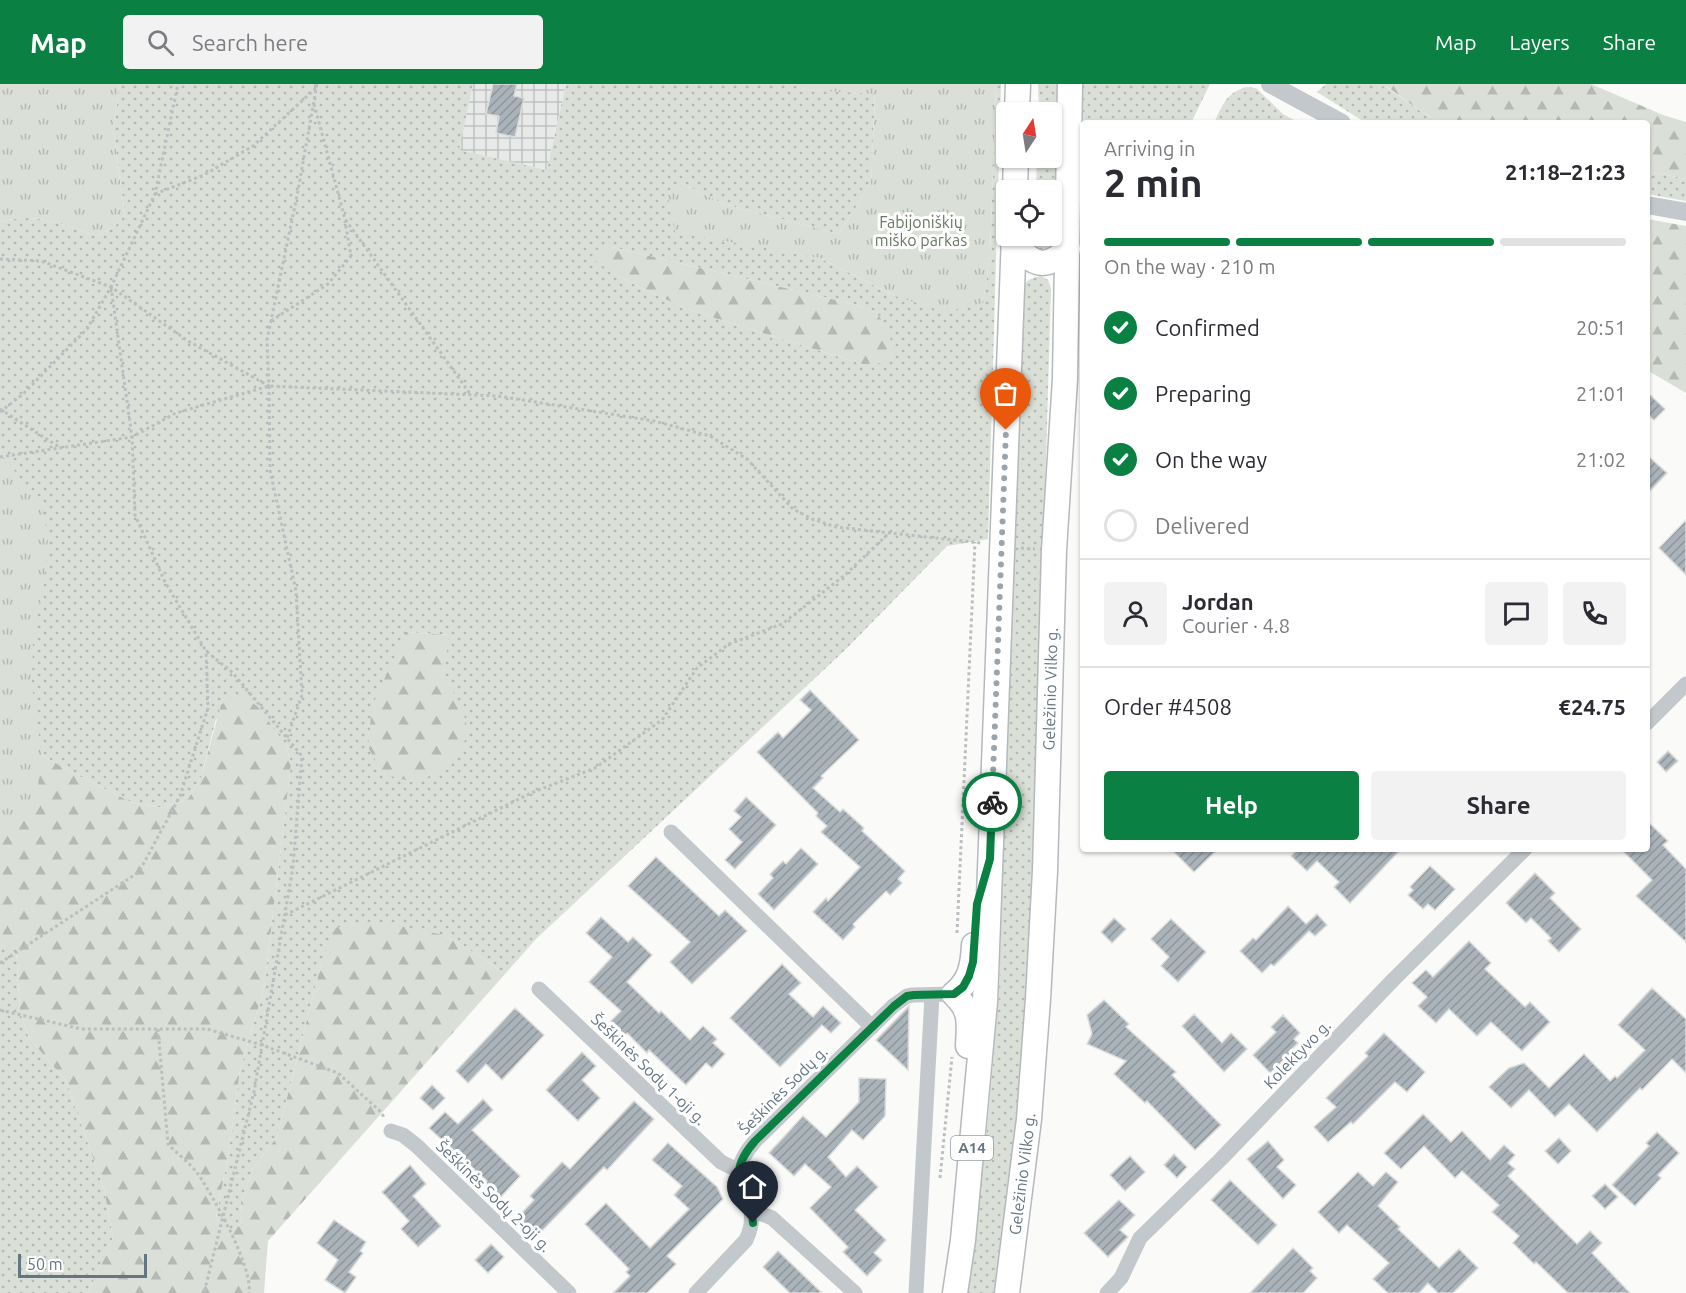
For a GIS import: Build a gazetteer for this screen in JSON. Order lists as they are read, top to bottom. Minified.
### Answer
{"streets":{"highway":["Geležinio Vilko g.","A14"],"street":["Kolektyvo g.","Šeškinės Sodų 1-oji g.","Šeškinės Sodų g.","Šeškinės Sodų 2-oji g."]},"crossings":[["Šeškinės Sodų 1-oji g.","Šeškinės Sodų g."]],"parks":["Fabijoniškių miško parkas"],"scale_bar":"50 m","north":"top","page":{"header":"Map","search":"Search here","nav":["Map","Layers","Share"],"heading":["2 min","Arriving in","21:18–21:23"],"panel":["Jordan","Courier · 4.8","Order #4508","€24.75"],"bar":"On the way · 210 m","list":[["Confirmed","20:51"],["Preparing","21:01"],["On the way","21:02"],"Delivered"],"buttons":["Help","Share"],"scale":"50 m"}}
